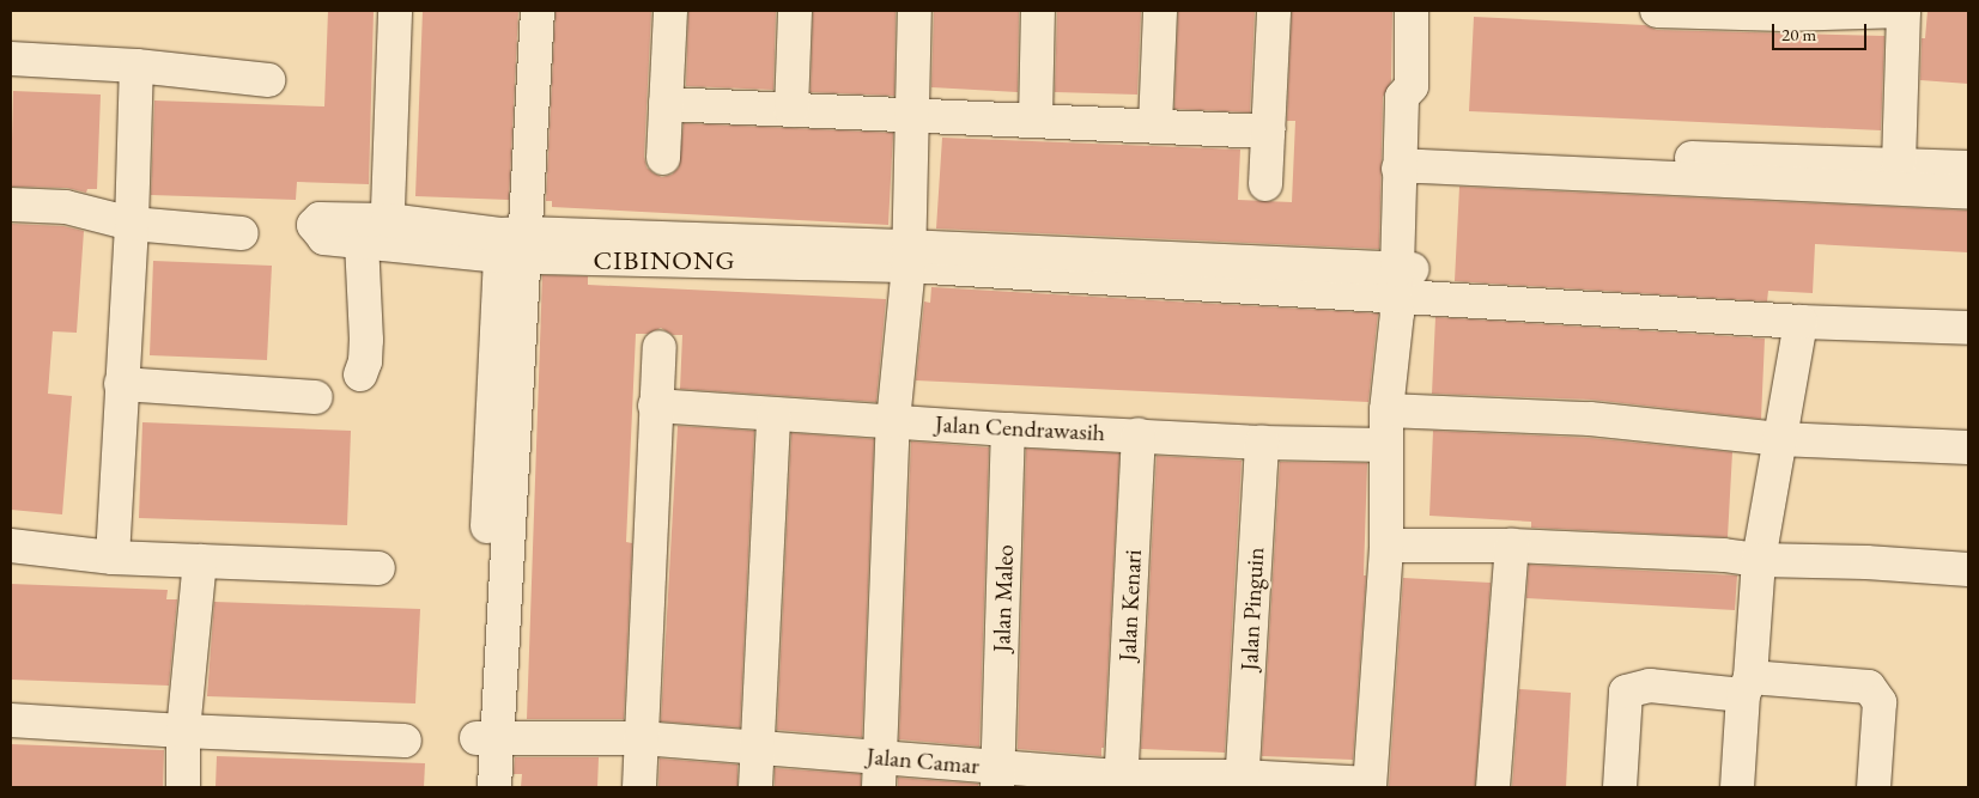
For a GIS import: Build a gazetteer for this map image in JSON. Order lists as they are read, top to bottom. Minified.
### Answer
{"streets":{"street":["Jalan Cendrawasih","Jalan Maleo","Jalan Kenari","Jalan Pinguin","Jalan Camar"]},"crossings":[["Jalan Cendrawasih","Jalan Maleo"],["Jalan Cendrawasih","Jalan Kenari"],["Jalan Cendrawasih","Jalan Pinguin"],["Jalan Maleo","Jalan Camar"],["Jalan Kenari","Jalan Camar"],["Jalan Pinguin","Jalan Camar"]],"districts":["CIBINONG"],"scale_bar":"20 m"}
